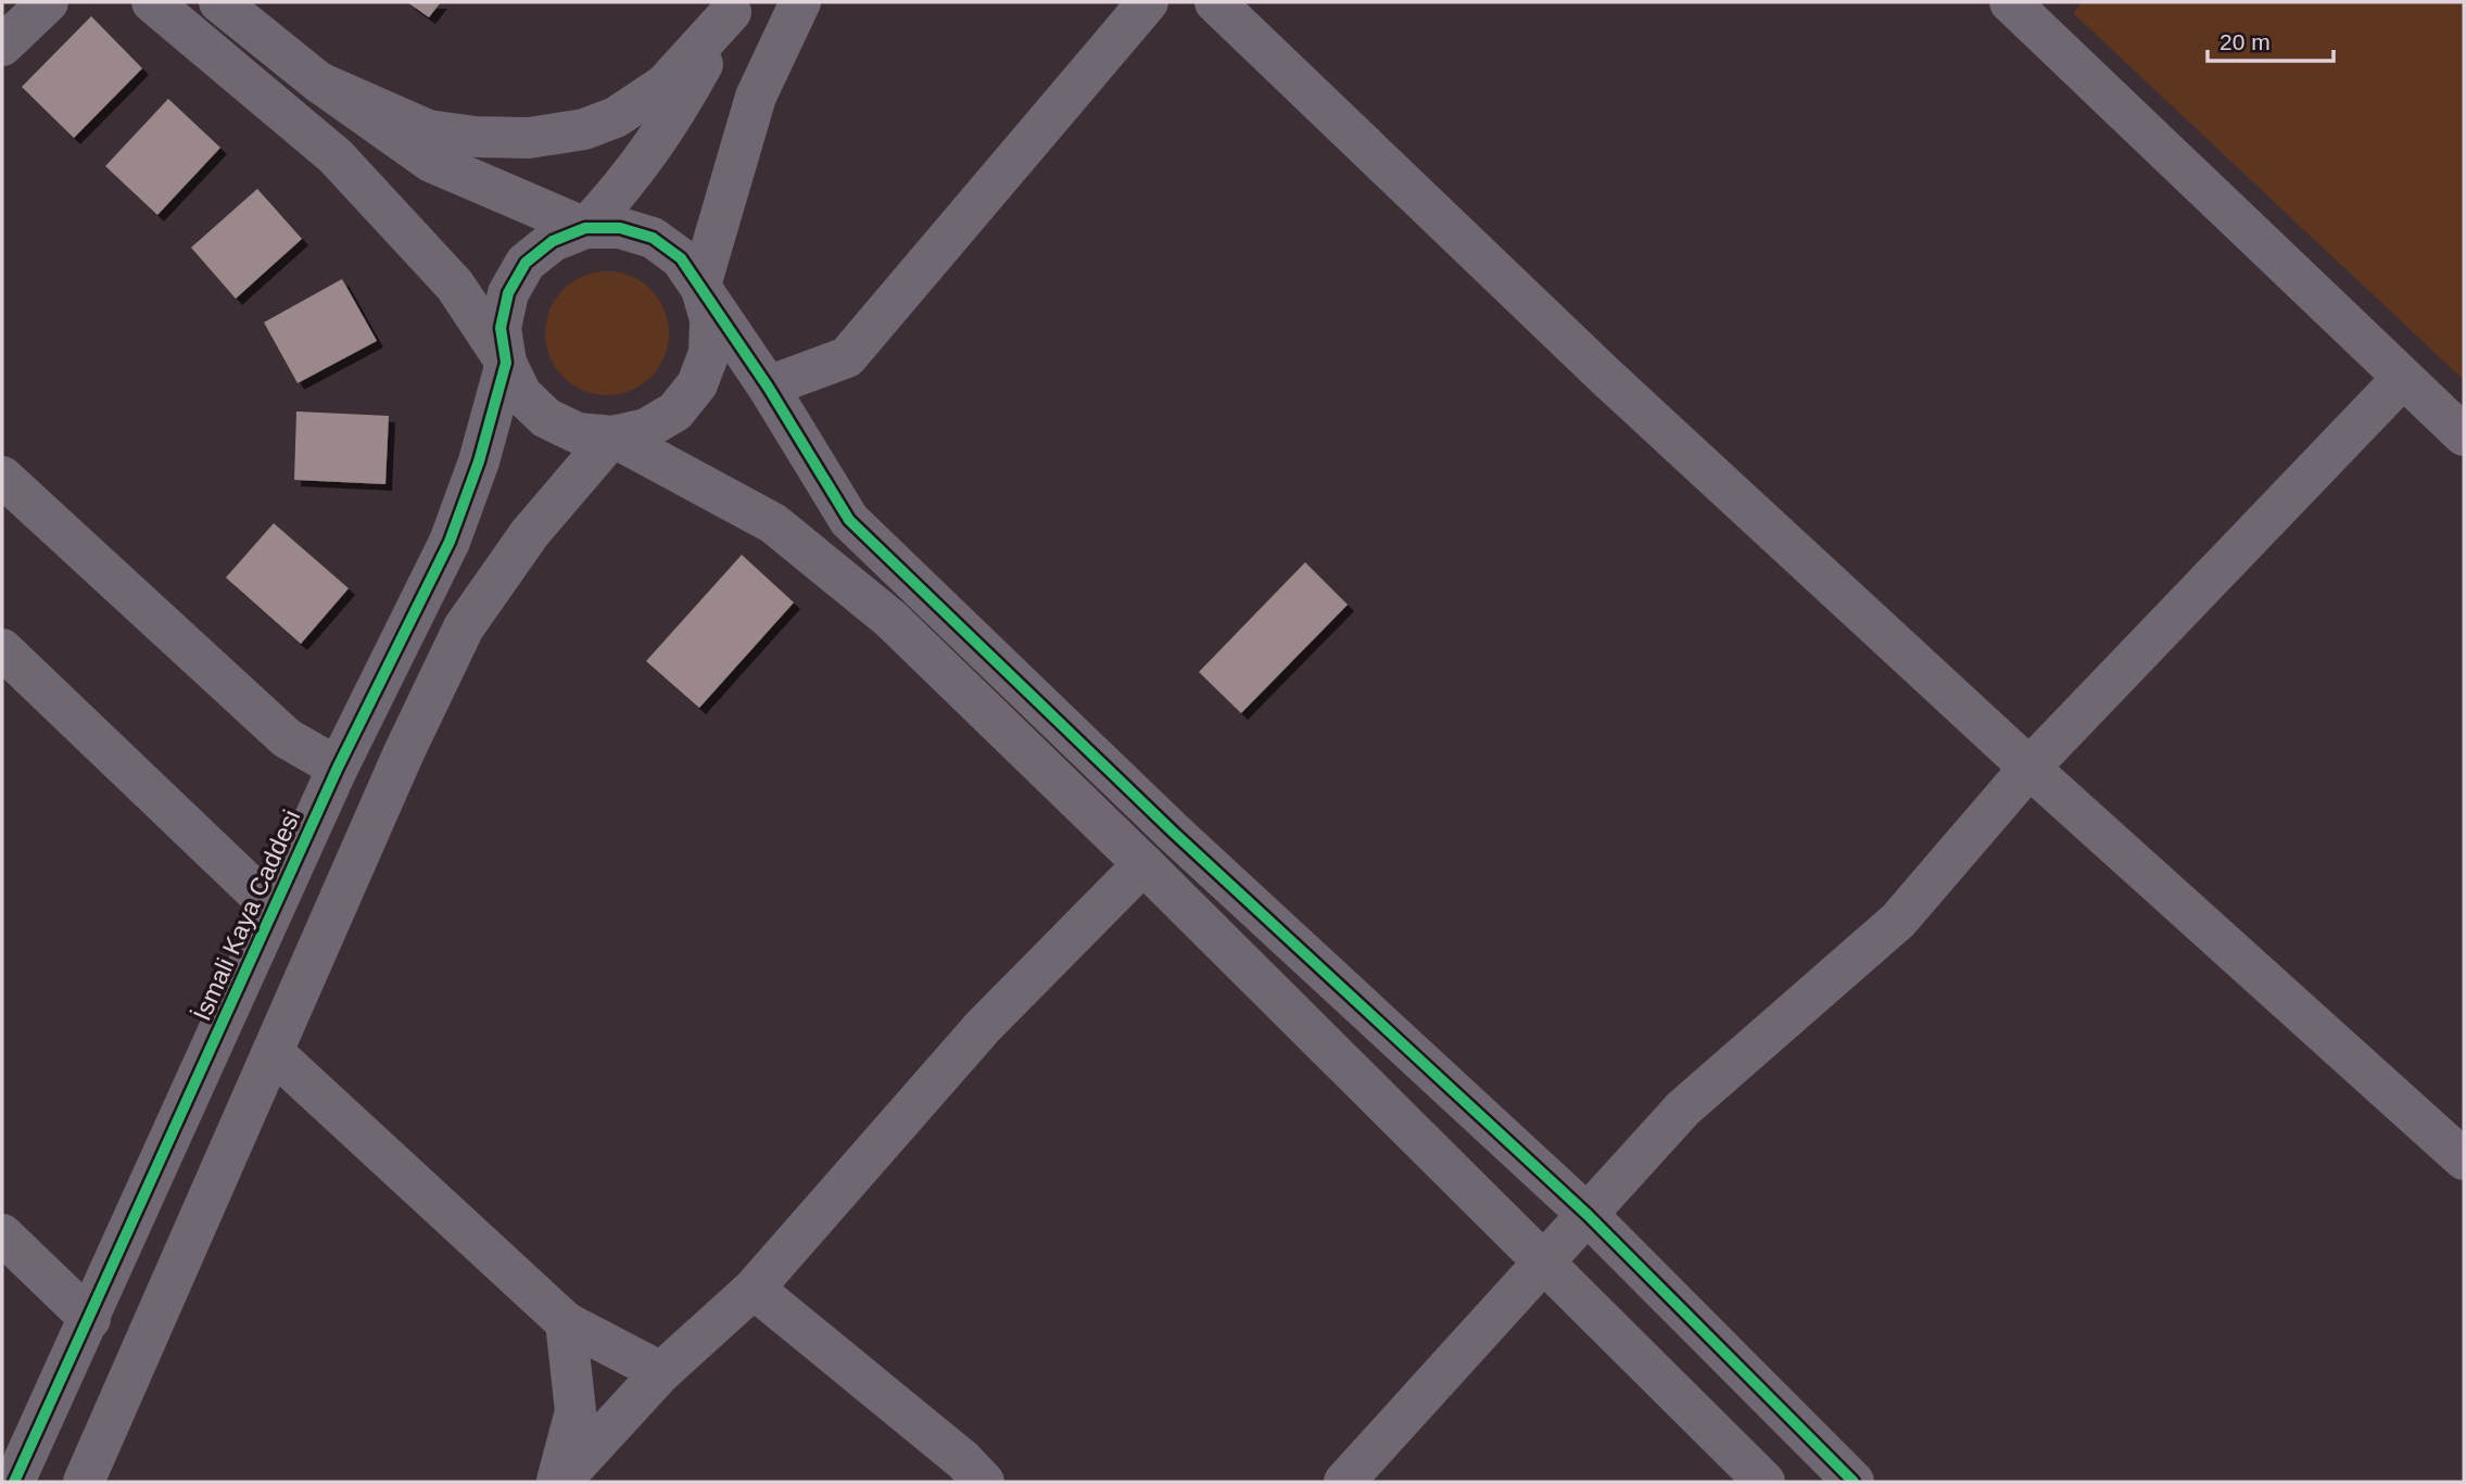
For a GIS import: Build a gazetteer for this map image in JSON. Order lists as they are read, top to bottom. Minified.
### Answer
{"streets":{"street":["İsmali Kaya Caddesi"]},"scale_bar":"20 m"}
